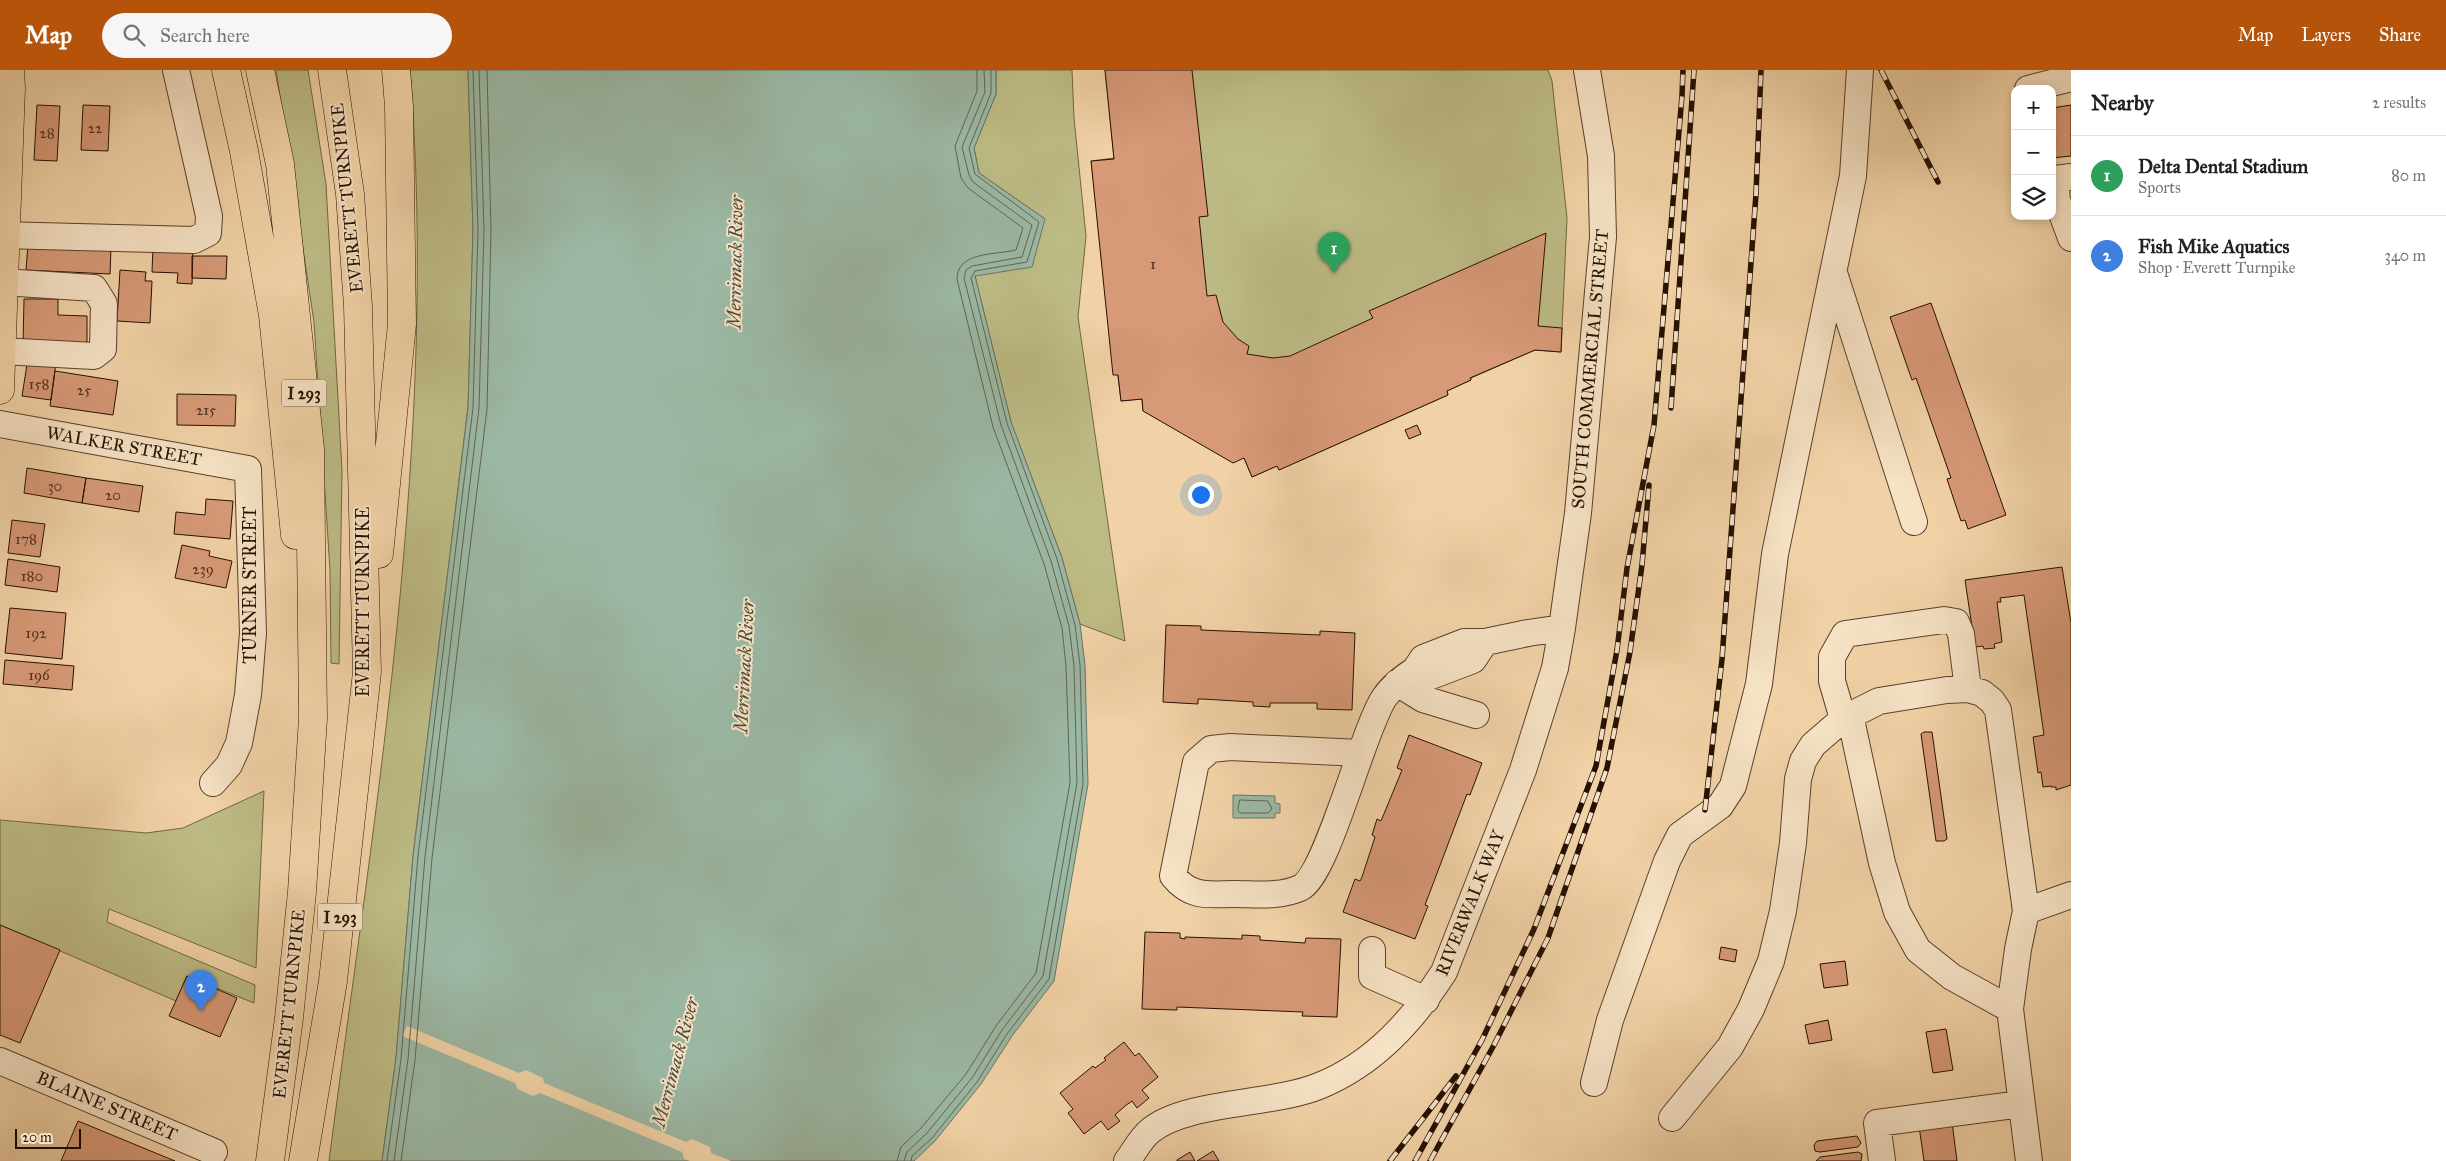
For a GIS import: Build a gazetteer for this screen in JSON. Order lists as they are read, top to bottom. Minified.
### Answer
{"streets":{"main road":["EVERETT TURNPIKE","I 293"],"street":["SOUTH COMMERCIAL STREET","WALKER STREET","TURNER STREET","RIVERWALK WAY","BLAINE STREET"]},"crossings":[["SOUTH COMMERCIAL STREET","RIVERWALK WAY"],["WALKER STREET","TURNER STREET"]],"water":["Merrimack River"],"house_numbers":["22","28","1","158","25","215","30","20","178","239","180","192","196"],"scale_bar":"20 m","page":{"header":"Map","search":"Search here","nav":["Map","Layers","Share"],"heading":["Nearby","2 results"],"map_buttons":["+","−"],"list":[{"mark":"1","name":"Delta Dental Stadium","note":"Sports","value":"80 m"},{"mark":"2","name":"Fish Mike Aquatics","note":"Shop · Everett Turnpike","value":"340 m"}],"pins":["1","2"],"scale":"20 m"}}
